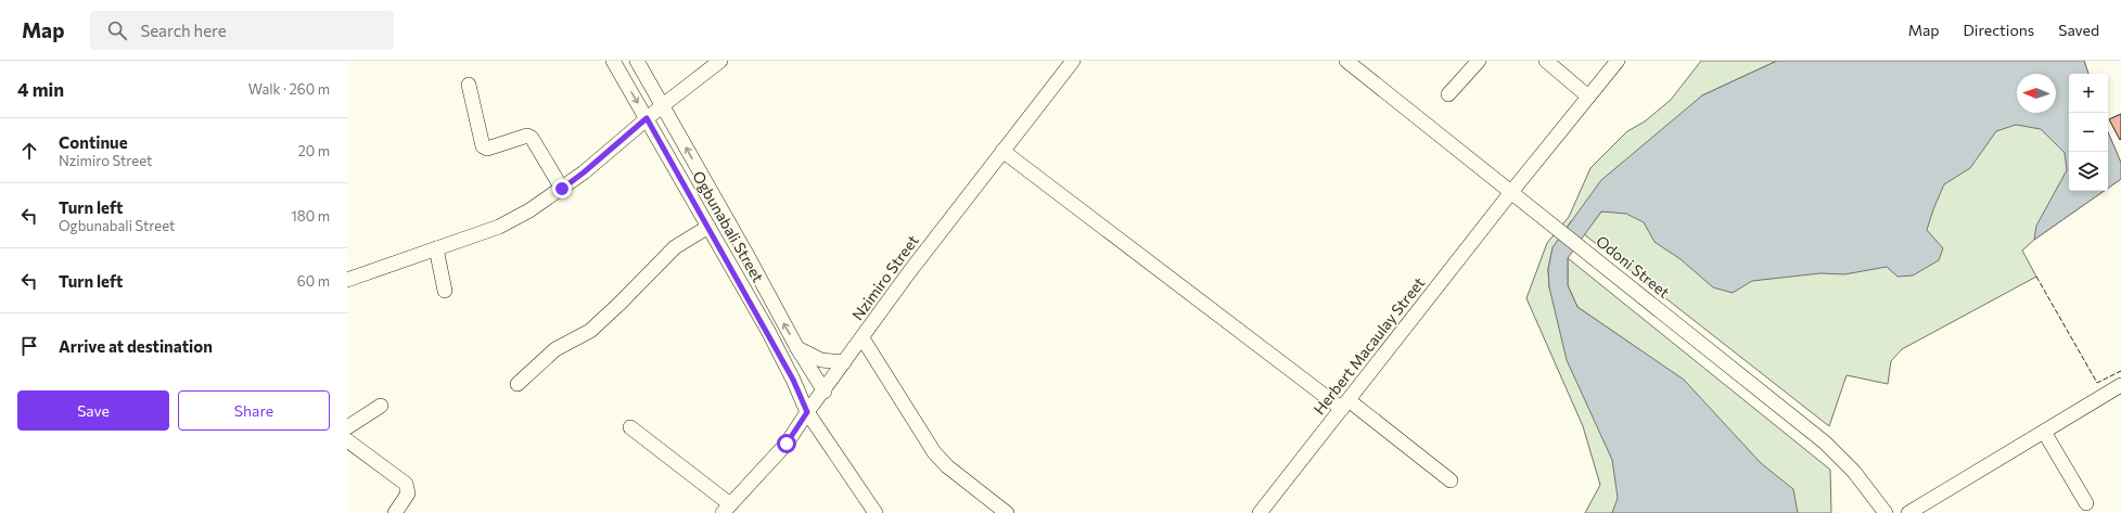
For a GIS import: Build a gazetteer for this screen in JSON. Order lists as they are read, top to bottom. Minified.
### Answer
{"streets":{"street":["Ogbunabali Street","Odoni Street","Nzimiro Street","Herbert Macaulay Street"]},"crossings":[["Ogbunabali Street","Nzimiro Street"],["Odoni Street","Herbert Macaulay Street"]],"north":"left","page":{"header":"Map","search":"Search here","nav":["Map","Directions","Saved"],"heading":["4 min","Walk · 260 m"],"map_buttons":["+","−"],"list":[["Continue","Nzimiro Street","20 m"],["Turn left","Ogbunabali Street","180 m"],["Turn left","60 m"],"Arrive at destination"],"buttons":["Save","Share"]}}
